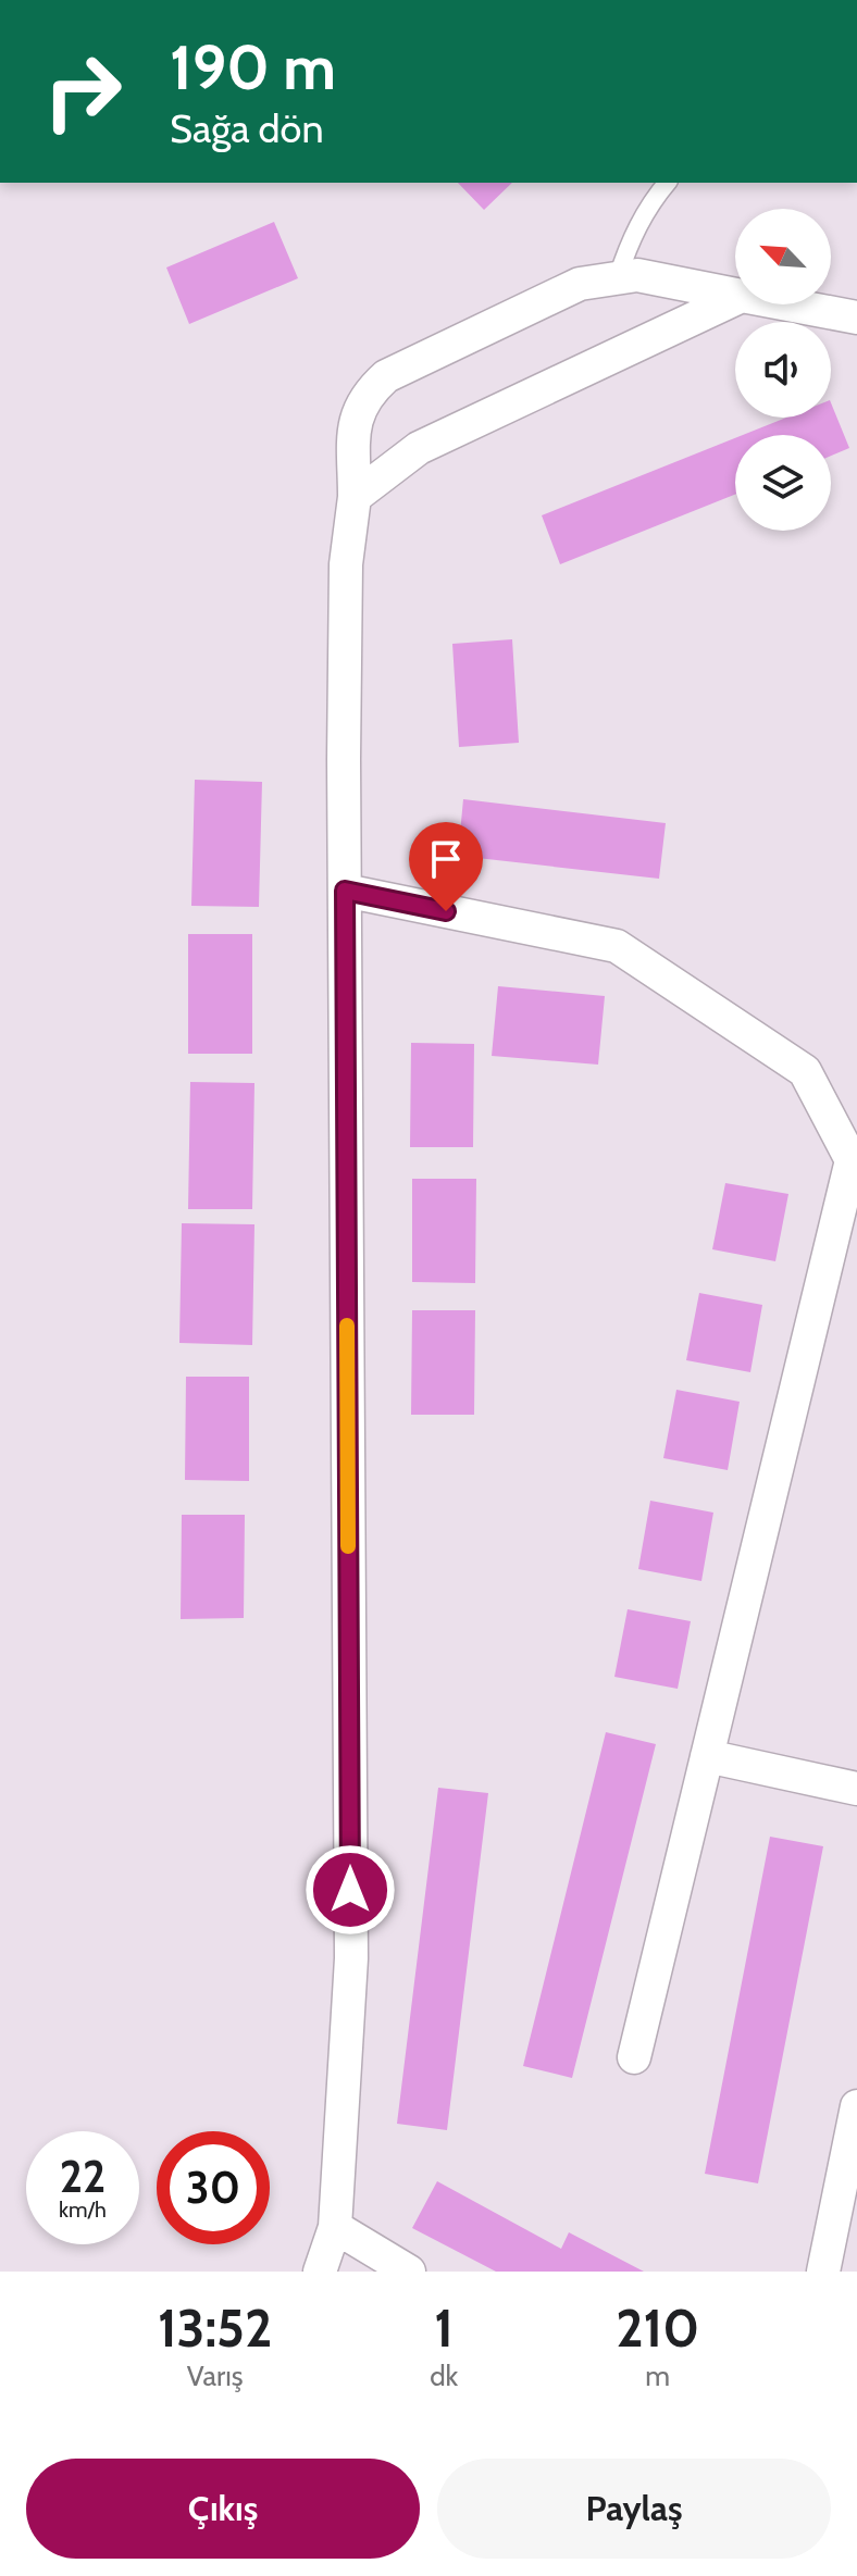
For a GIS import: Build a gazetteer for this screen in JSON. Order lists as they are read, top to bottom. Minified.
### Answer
{"north":"top left","page":{"turn":["190 m","Sağa dön"],"speed":"22 km/h","limit":"30","eta":["13:52","Varış","1","dk","210","m"],"buttons":["Çıkış","Paylaş"]}}
